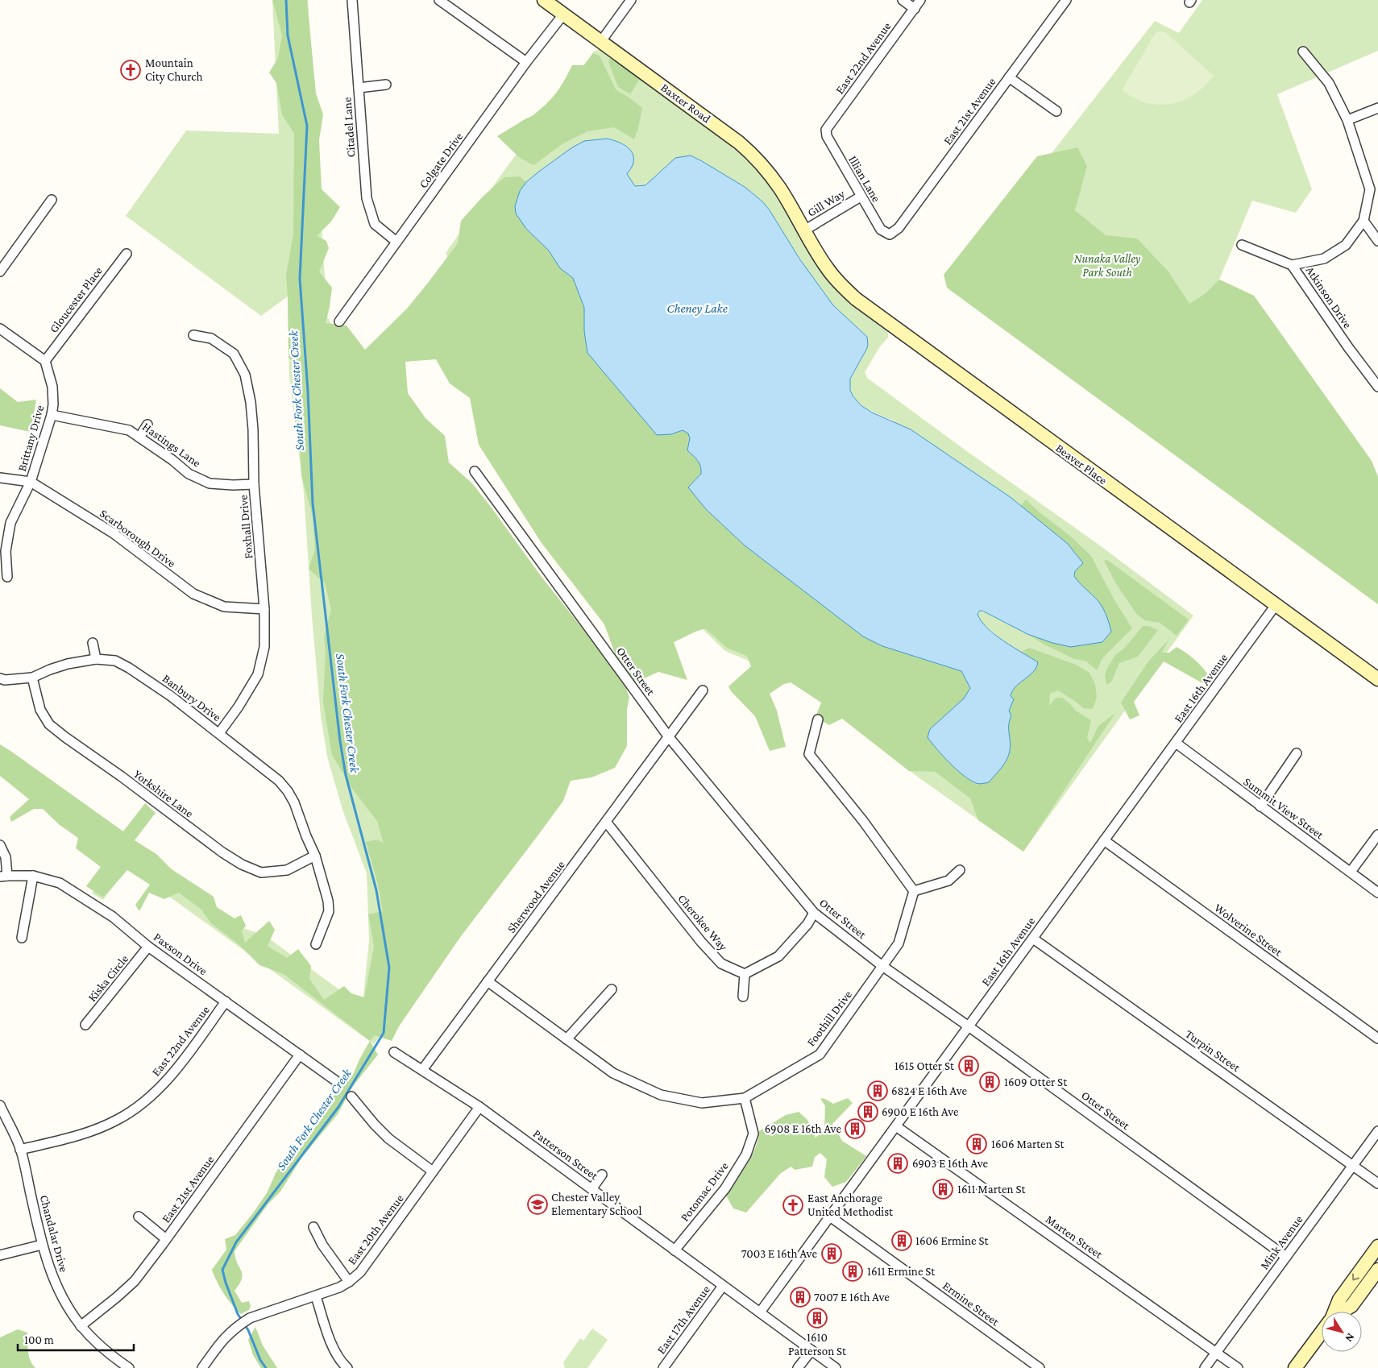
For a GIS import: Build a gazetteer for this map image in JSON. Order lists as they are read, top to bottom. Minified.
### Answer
{"streets":{"street":["East 22nd Avenue","Baxter Road","East 21st Avenue","Citadel Lane","Colgate Drive","Illian Lane","Gill Way","Atkinson Drive","Gloucester Place","Brittany Drive","Hastings Lane","Beaver Place","Foxhall Drive","Scarborough Drive","Otter Street","East 16th Avenue","Banbury Drive","Yorkshire Lane","Summit View Street","Sherwood Avenue","Cherokee Way","Wolverine Street","Paxson Drive","Kiska Circle","Foothill Drive","Turpin Street","Patterson Street","Potomac Drive","East 20th Avenue","Chandalar Drive","Marten Street","Mink Avenue","Ermine Street","East 17th Avenue"]},"crossings":[["East 22nd Avenue","Illian Lane"],["East 22nd Avenue","Paxson Drive"],["East 22nd Avenue","Chandalar Drive"],["Baxter Road","Colgate Drive"],["Baxter Road","Gill Way"],["Baxter Road","Beaver Place"],["East 21st Avenue","Illian Lane"],["East 21st Avenue","Paxson Drive"],["East 21st Avenue","Chandalar Drive"],["Citadel Lane","Colgate Drive"],["Illian Lane","Gill Way"],["Gill Way","Beaver Place"],["Gloucester Place","Brittany Drive"],["Brittany Drive","Hastings Lane"],["Brittany Drive","Scarborough Drive"],["Hastings Lane","Foxhall Drive"],["Beaver Place","East 16th Avenue"],["Foxhall Drive","Scarborough Drive"],["Foxhall Drive","Banbury Drive"],["Otter Street","East 16th Avenue"],["Otter Street","Sherwood Avenue"],["Otter Street","Foothill Drive"],["Otter Street","Mink Avenue"],["East 16th Avenue","Summit View Street"],["East 16th Avenue","Wolverine Street"],["East 16th Avenue","Turpin Street"],["East 16th Avenue","Patterson Street"],["East 16th Avenue","Marten Street"],["East 16th Avenue","Ermine Street"],["Banbury Drive","Yorkshire Lane"],["Sherwood Avenue","Cherokee Way"],["Sherwood Avenue","Foothill Drive"],["Sherwood Avenue","Patterson Street"],["Paxson Drive","Kiska Circle"],["Foothill Drive","Potomac Drive"],["Turpin Street","Mink Avenue"],["Patterson Street","Potomac Drive"],["Patterson Street","East 20th Avenue"],["Patterson Street","East 17th Avenue"],["Marten Street","Mink Avenue"]],"water":["Cheney Lake","South Fork Chester Creek"],"parks":["Nunaka Valley Park South"],"places":{"church":["Mountain City Church","East Anchorage United Methodist"],"building":["1615 Otter St","1609 Otter St","6824 E 16th Ave","6900 E 16th Ave","6908 E 16th Ave","1606 Marten St","6903 E 16th Ave","1611 Marten St","1606 Ermine St","7003 E 16th Ave","1611 Ermine St","7007 E 16th Ave","1610 Patterson St"],"school or university":["Chester Valley Elementary School"]},"scale_bar":"100 m","north":"bottom right"}
